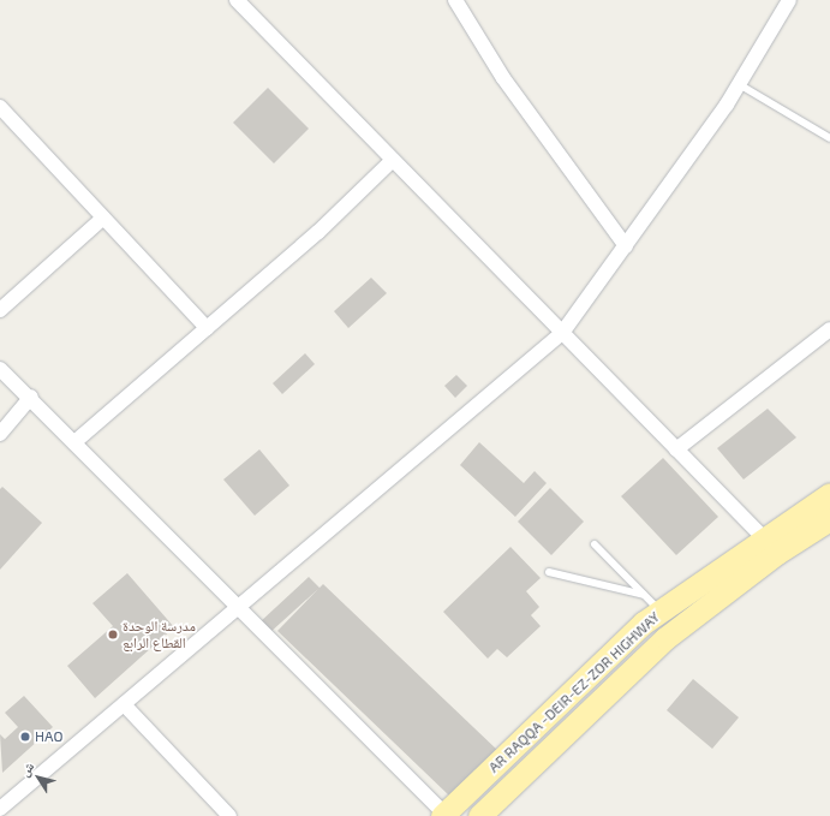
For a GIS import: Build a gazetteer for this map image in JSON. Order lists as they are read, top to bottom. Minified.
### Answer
{"streets":{"main road":["AR RAQQA -DEIR-EZ-ZOR HIGHWAY"]},"places":["مدرسة الوحدة القطاع الرابع","HAO"],"north":"top left"}
